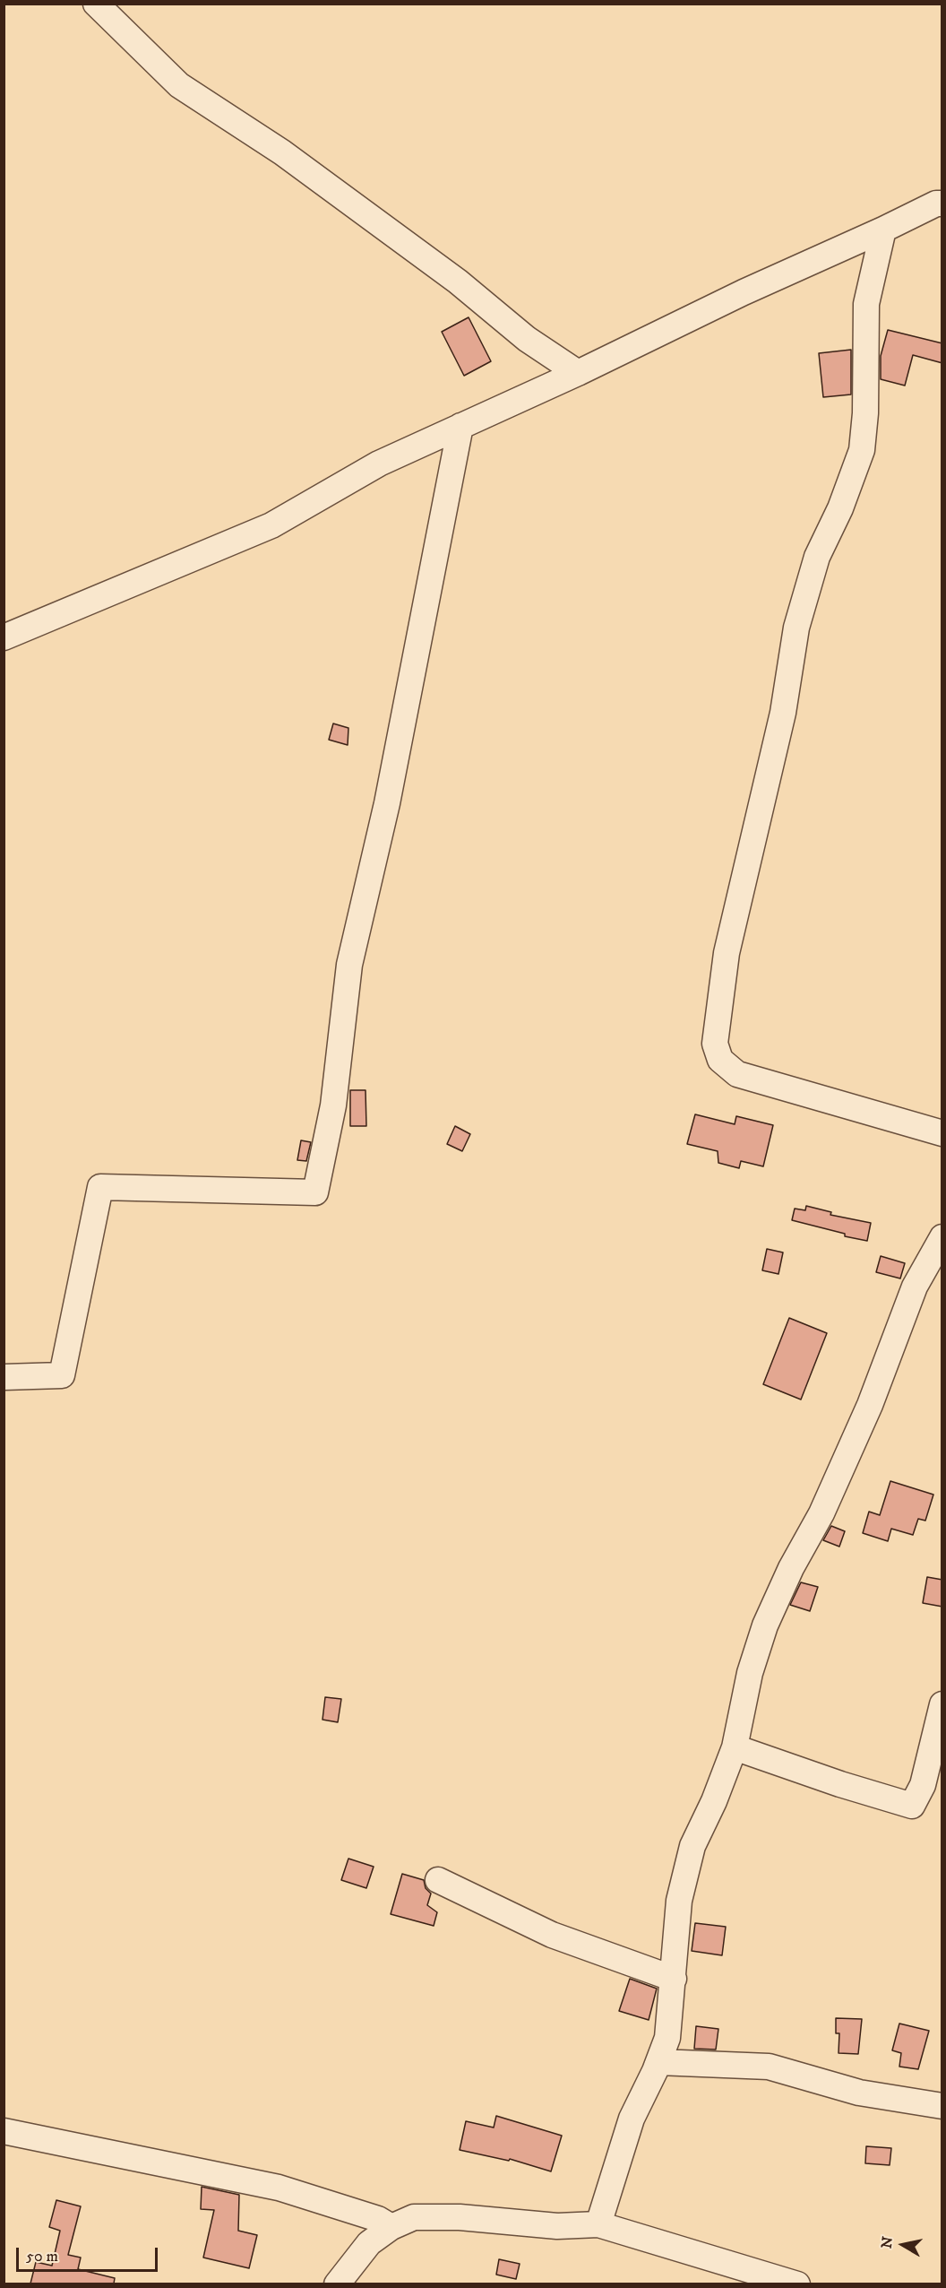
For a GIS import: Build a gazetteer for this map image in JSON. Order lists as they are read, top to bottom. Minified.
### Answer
{"scale_bar":"50 m","north":"left"}
